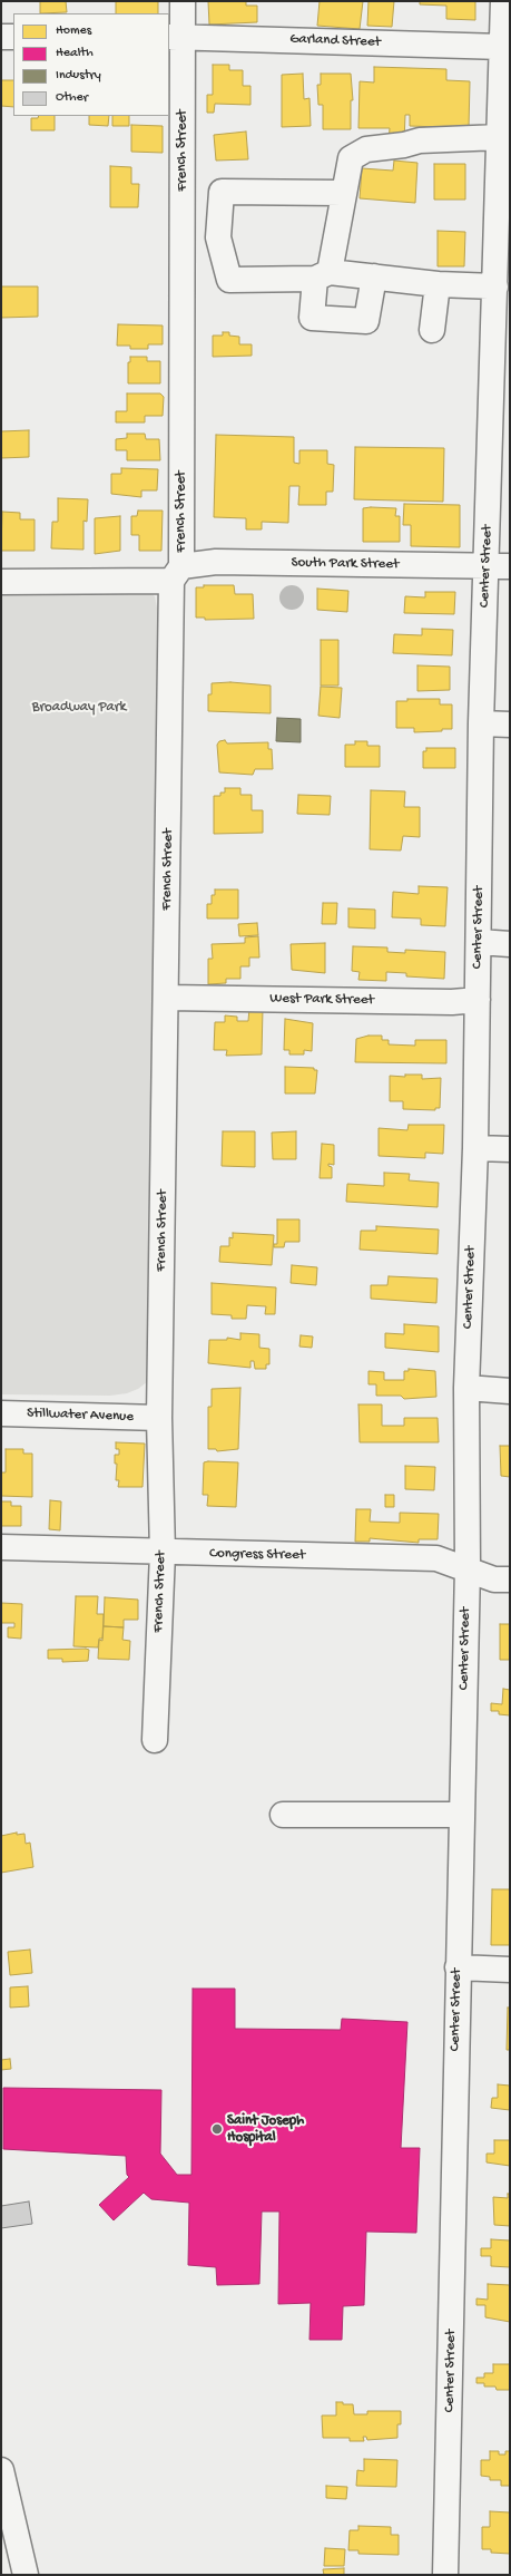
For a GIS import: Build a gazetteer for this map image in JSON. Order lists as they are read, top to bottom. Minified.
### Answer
{"streets":{"street":["Garland Street","French Street","South Park Street","Center Street","West Park Street","Stillwater Avenue","Congress Street"]},"crossings":[["Garland Street","French Street"],["Garland Street","Center Street"],["French Street","South Park Street"],["French Street","West Park Street"],["French Street","Stillwater Avenue"],["French Street","Congress Street"],["South Park Street","Center Street"],["Center Street","West Park Street"],["Center Street","Congress Street"]],"parks":["Broadway Park"],"places":["Saint Joseph Hospital"],"legend":["Homes","Health","Industry","Other"]}
